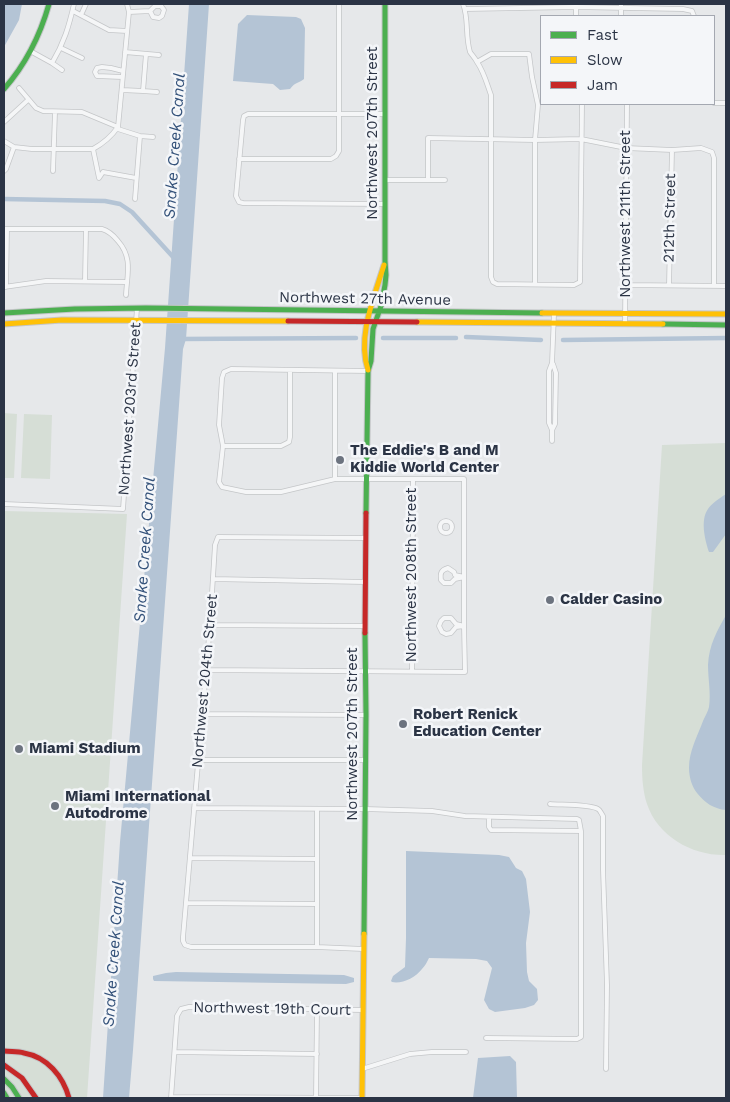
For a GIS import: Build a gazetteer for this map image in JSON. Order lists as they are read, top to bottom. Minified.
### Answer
{"streets":{"main road":["Northwest 207th Street","Northwest 27th Avenue"],"street":["Northwest 211th Street","212th Street","Northwest 203rd Street","Northwest 208th Street","Northwest 204th Street","Northwest 19th Court"]},"crossings":[["Northwest 207th Street","Northwest 27th Avenue"],["Northwest 207th Street","Northwest 204th Street"],["Northwest 207th Street","Northwest 19th Court"],["Northwest 211th Street","Northwest 27th Avenue"],["Northwest 27th Avenue","Northwest 203rd Street"]],"water":["Snake Creek Canal"],"places":["The Eddie's B and M Kiddie World Center","Calder Casino","Robert Renick Education Center","Miami Stadium","Miami International Autodrome"],"legend":["Fast","Slow","Jam"]}
